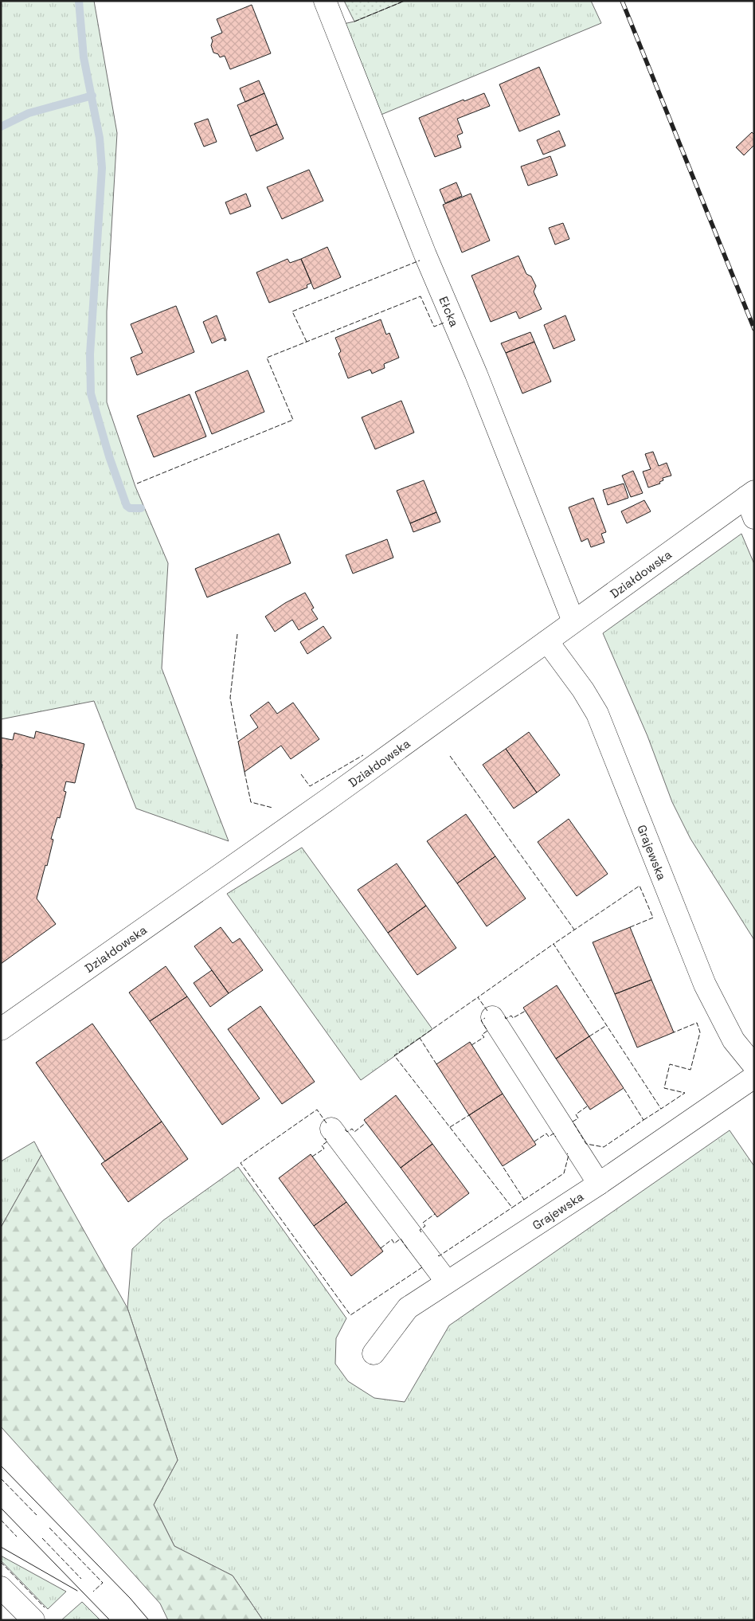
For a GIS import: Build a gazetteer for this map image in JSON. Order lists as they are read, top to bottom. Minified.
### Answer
{"streets":{"street":["Ełcka","Działdowska","Grajewska"]},"crossings":[["Ełcka","Działdowska"],["Działdowska","Grajewska"]]}
